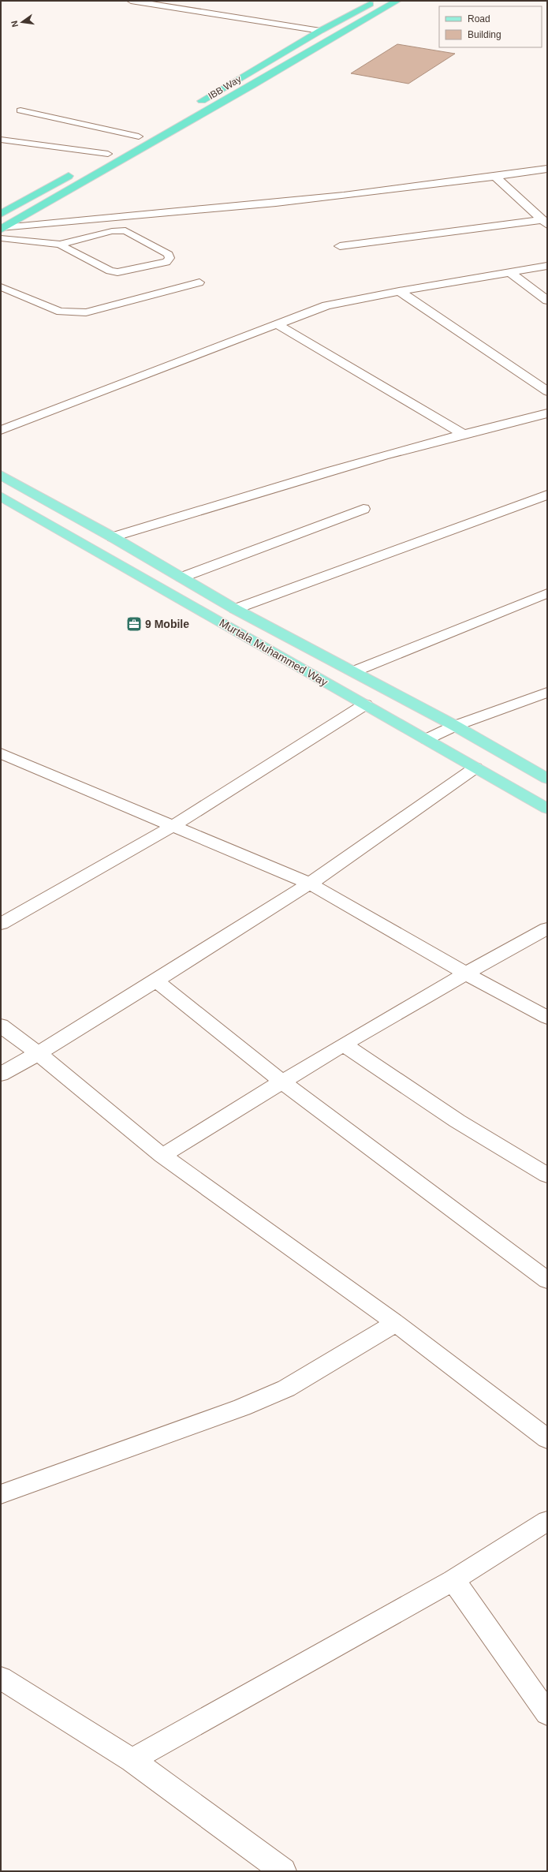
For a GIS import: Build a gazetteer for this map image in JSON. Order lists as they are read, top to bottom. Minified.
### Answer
{"streets":{"highway":["IBB Way"],"main road":["Murtala Muhammed Way"]},"places":{"office":["9 Mobile"]},"legend":["Road","Building"],"north":"left"}
